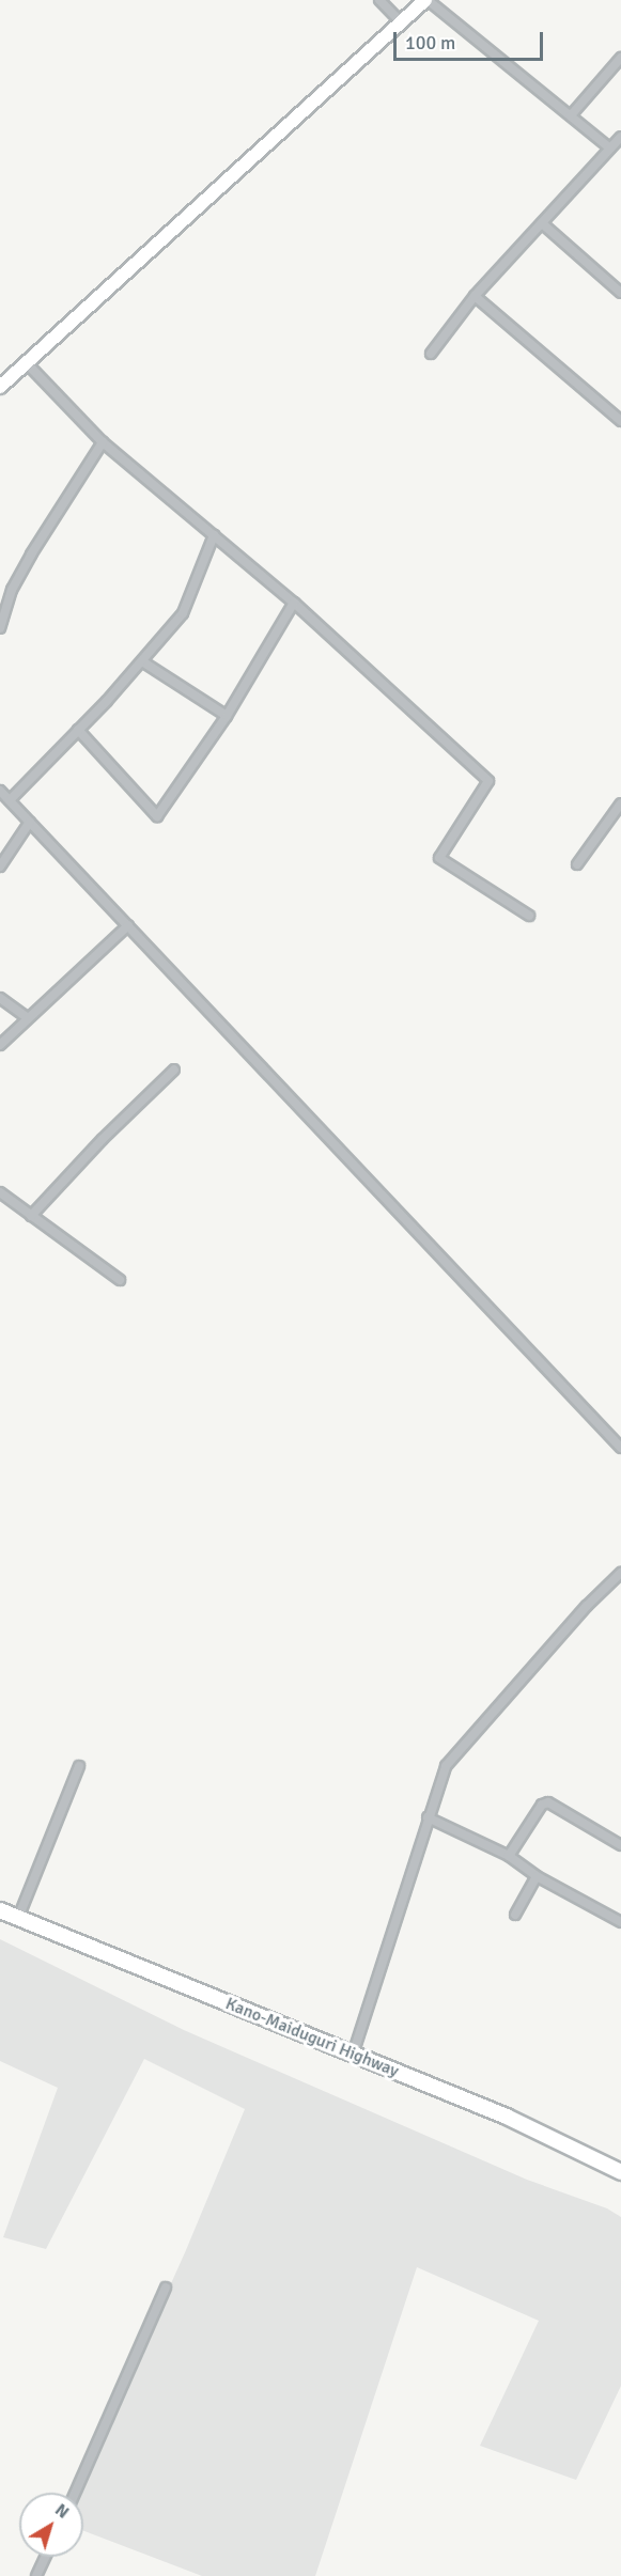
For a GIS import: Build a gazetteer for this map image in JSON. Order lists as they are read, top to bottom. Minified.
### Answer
{"streets":{"highway":["Kano-Maiduguri Highway"]},"scale_bar":"100 m","north":"top right"}
